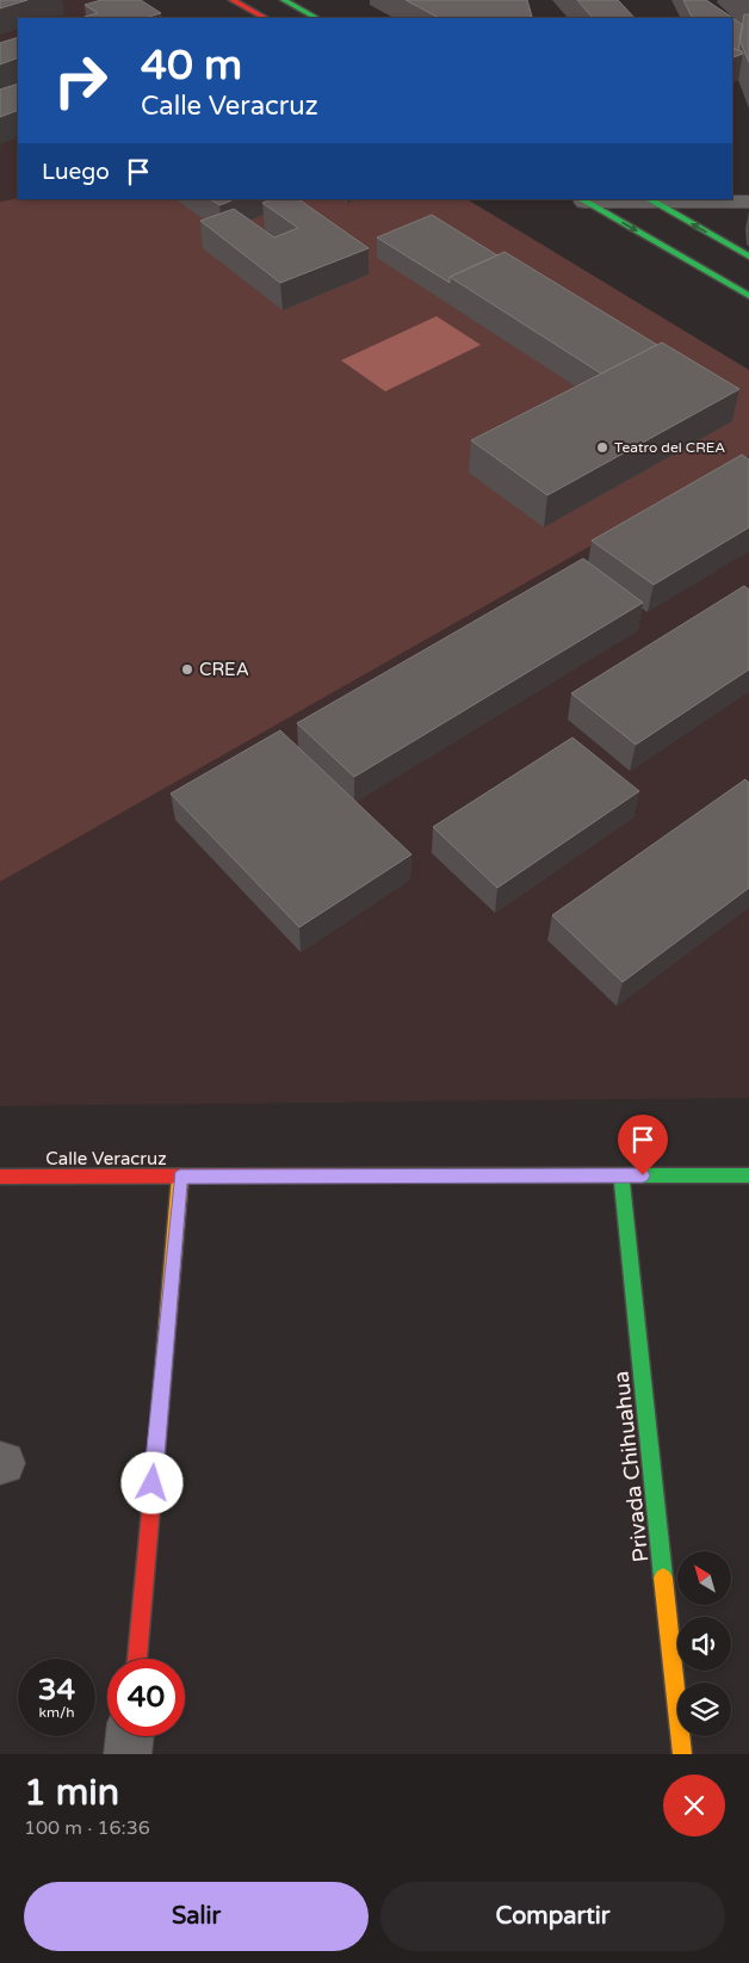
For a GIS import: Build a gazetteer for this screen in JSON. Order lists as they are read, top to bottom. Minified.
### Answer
{"streets":{"street":["Calle Veracruz","Privada Chihuahua"]},"crossings":[["Calle Veracruz","Privada Chihuahua"]],"places":["Teatro del CREA","CREA"],"north":"top left","page":{"turn":["40 m","Calle Veracruz"],"then":"Luego","speed":"34 km/h","limit":"40","heading":["1 min","100 m · 16:36"],"buttons":["Salir","Compartir"]}}
